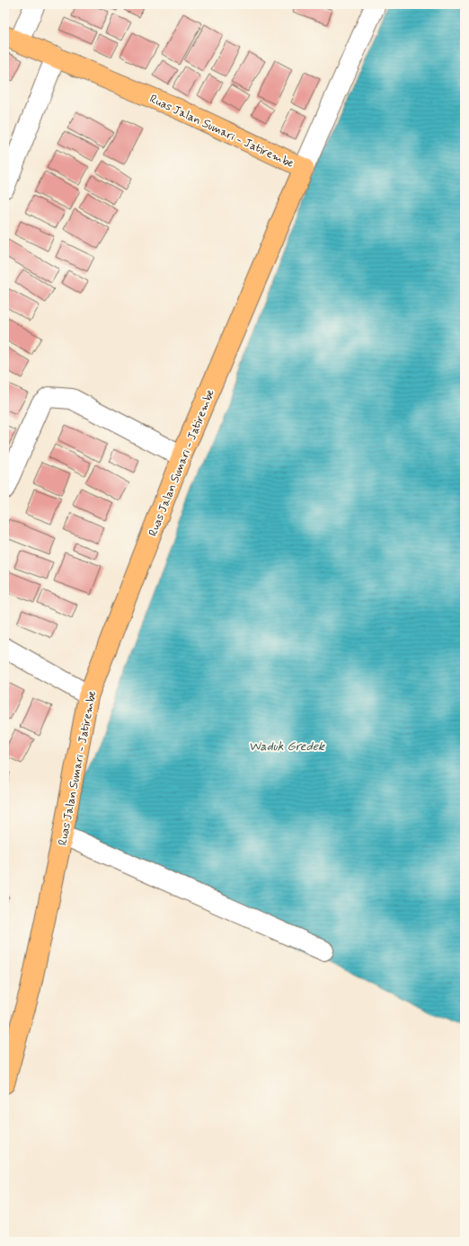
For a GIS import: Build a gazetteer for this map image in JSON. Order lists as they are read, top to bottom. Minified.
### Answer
{"streets":{"main road":["Ruas Jalan Sumari - Jatirembe"]},"water":["Waduk Gredek"]}
